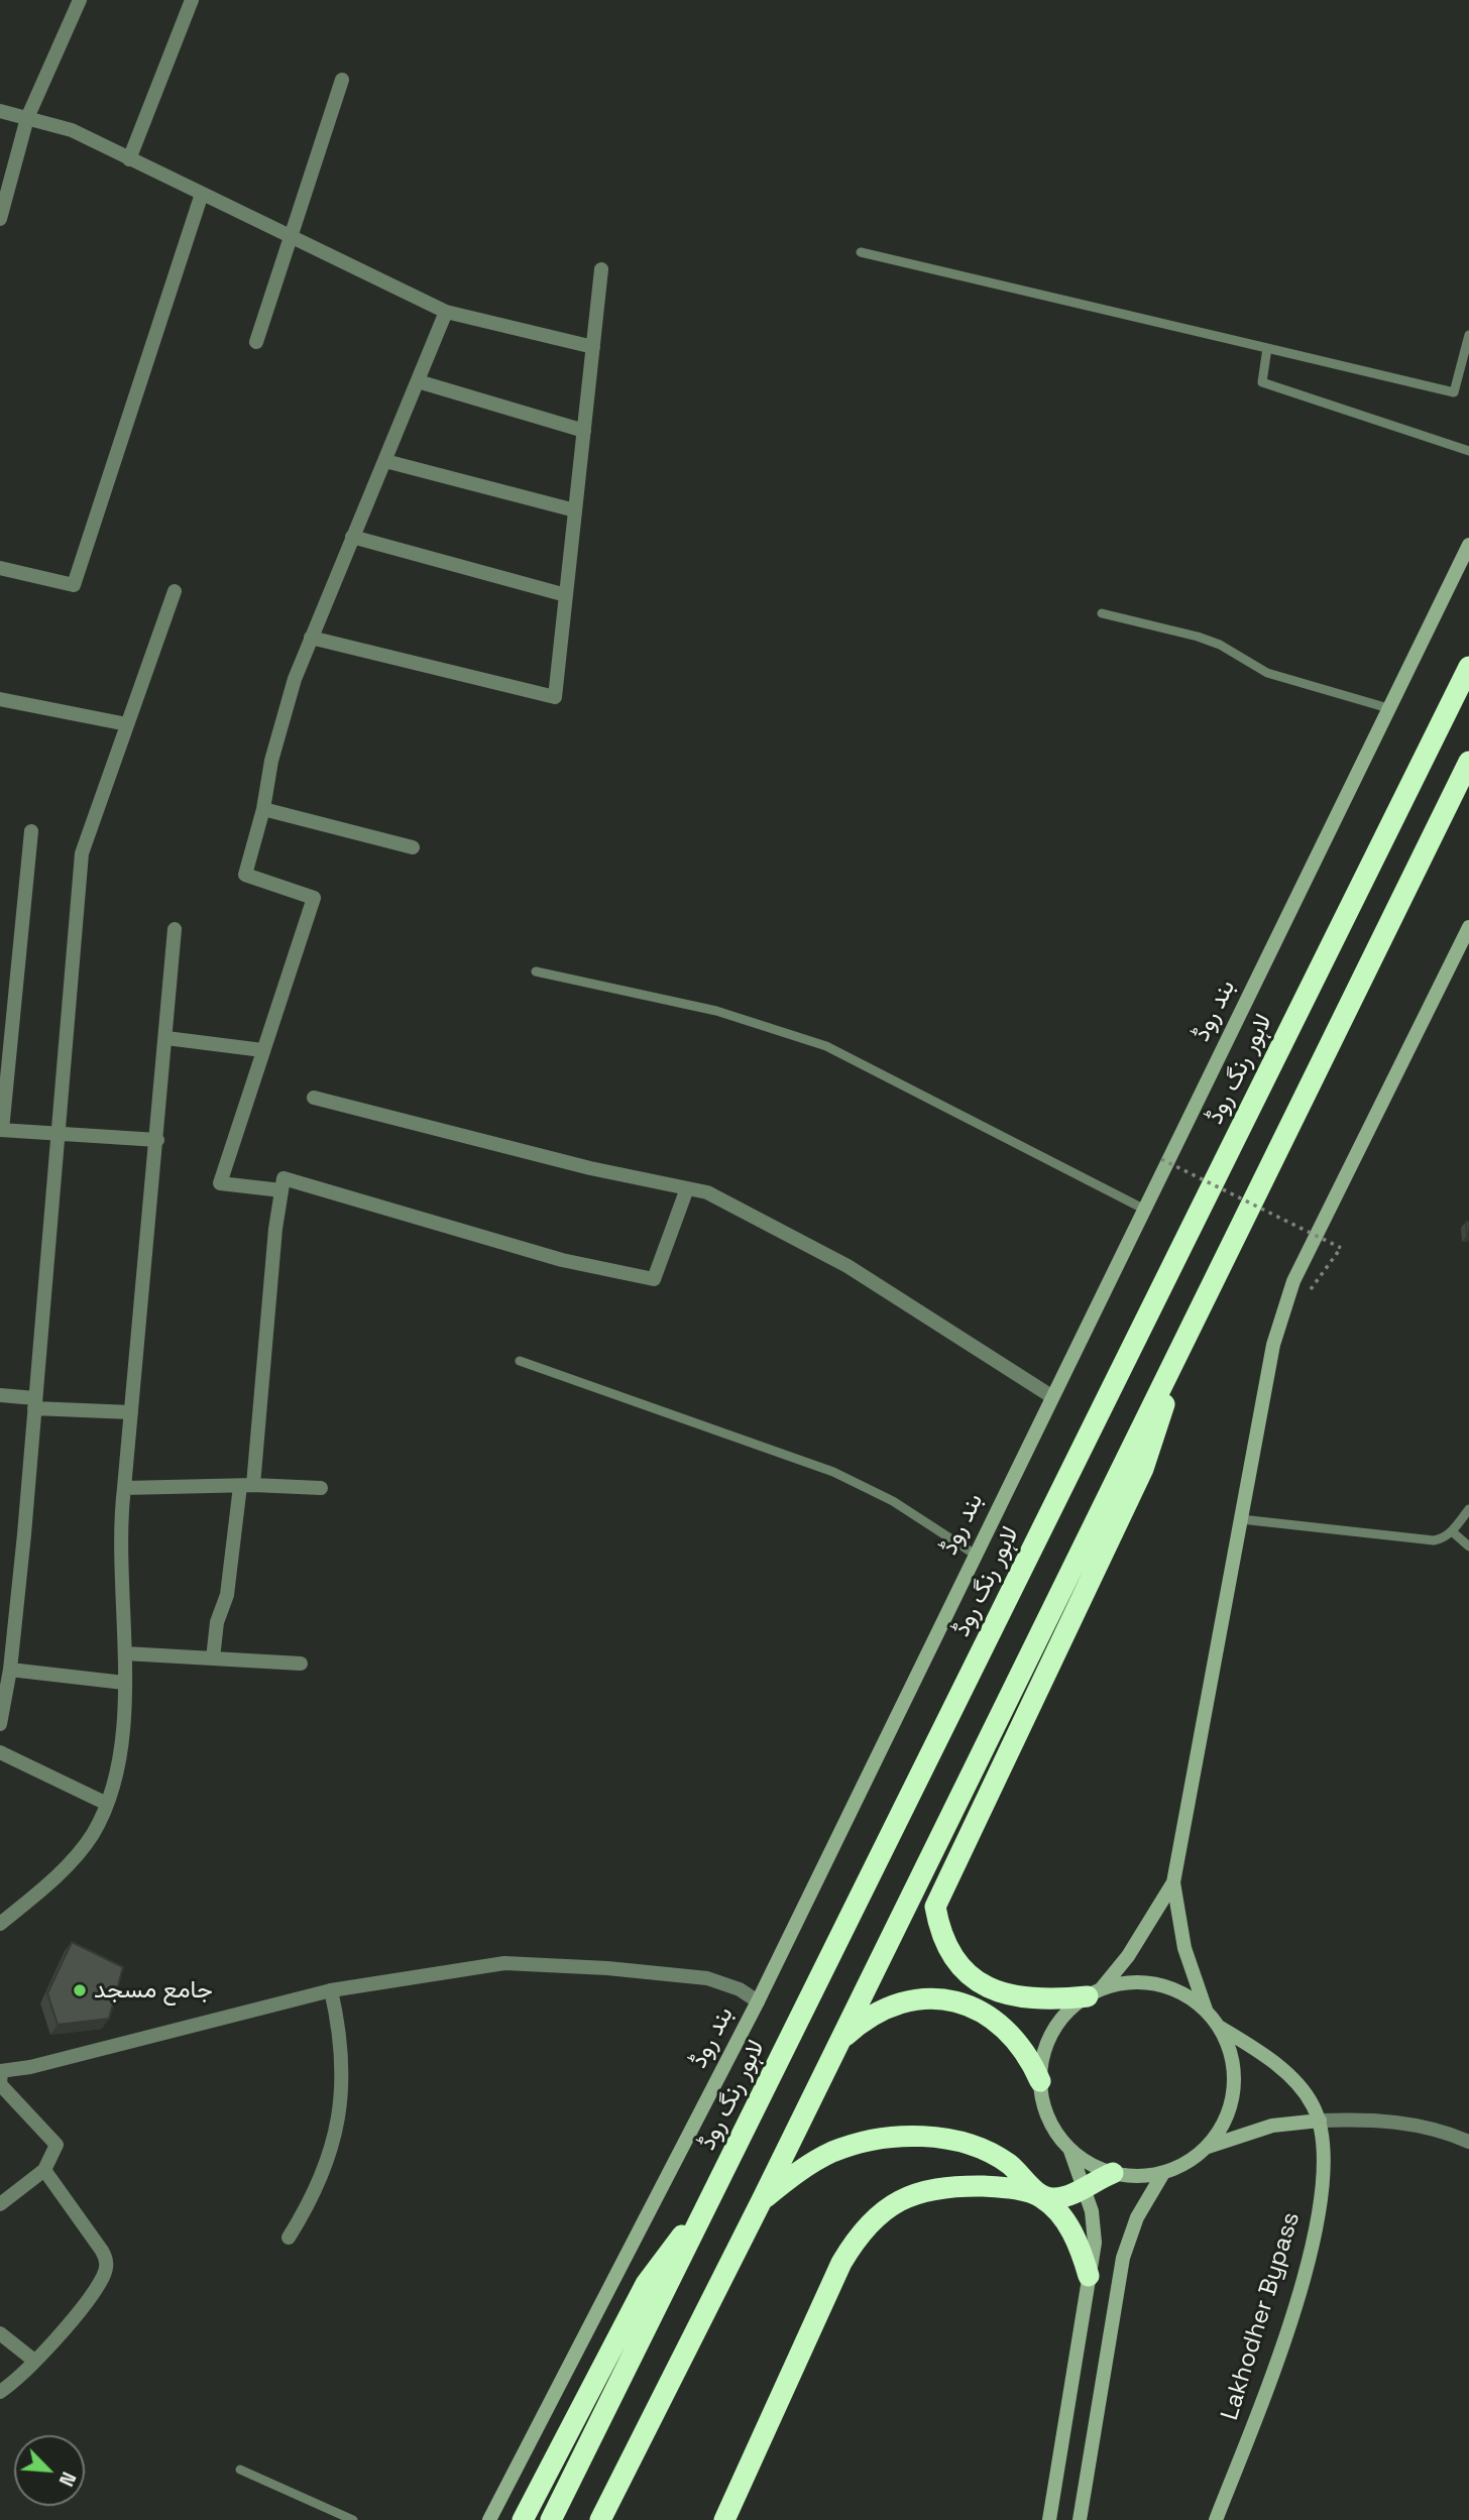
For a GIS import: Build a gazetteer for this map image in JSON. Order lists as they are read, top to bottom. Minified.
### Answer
{"streets":{"highway":["لاہور رنگ روڈ"],"main road":["بند روڈ","Lakhodher Bypass"]},"places":["جامع مسجد"],"north":"bottom right"}
